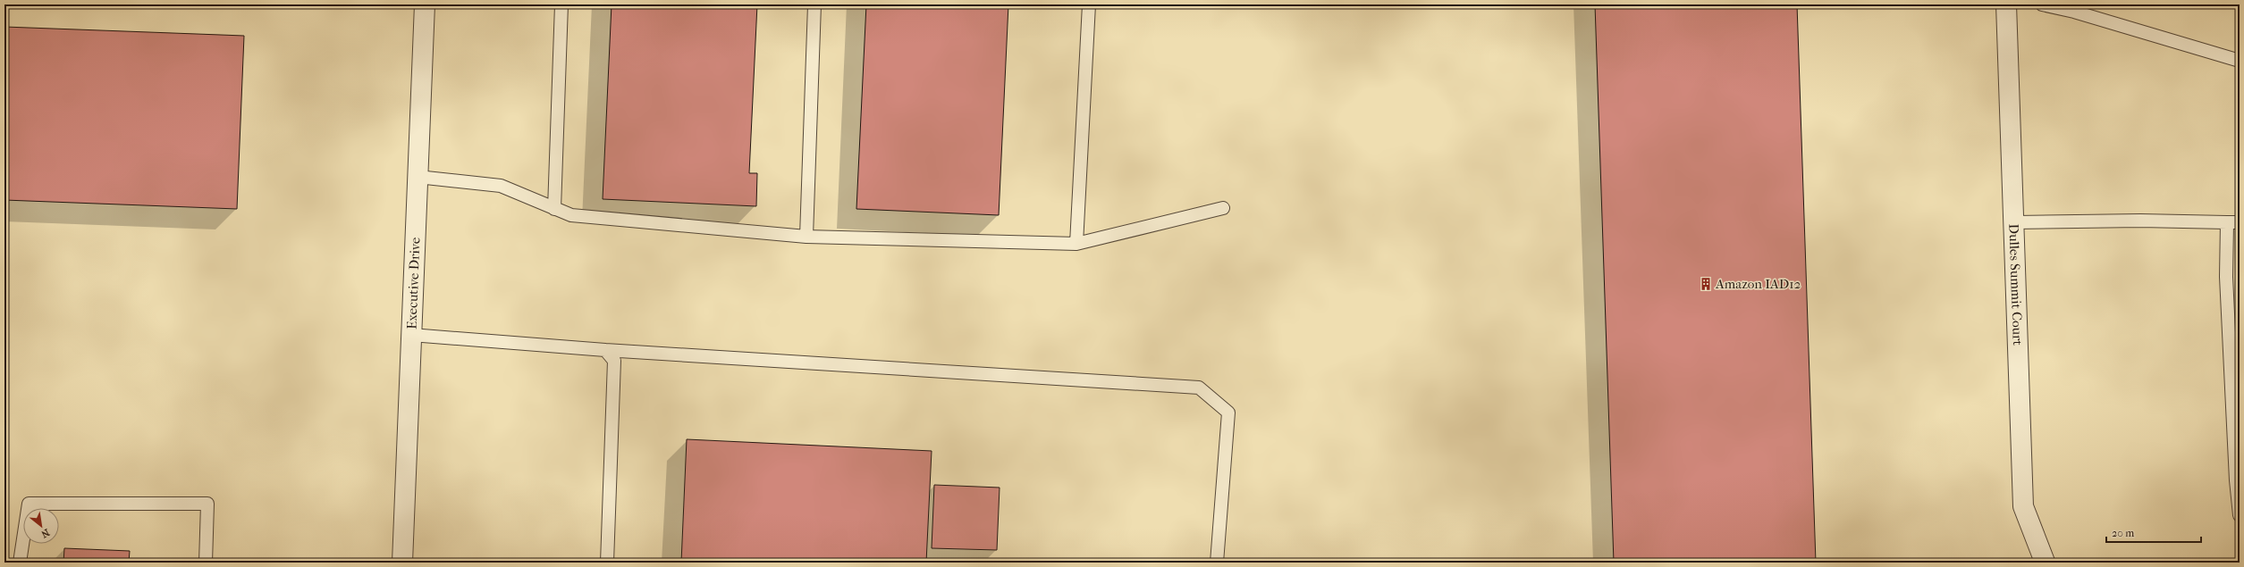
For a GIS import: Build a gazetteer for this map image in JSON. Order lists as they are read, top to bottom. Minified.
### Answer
{"streets":{"street":["Executive Drive","Dulles Summit Court"]},"places":{"building":["Amazon IAD12"]},"scale_bar":"20 m","north":"bottom right"}
